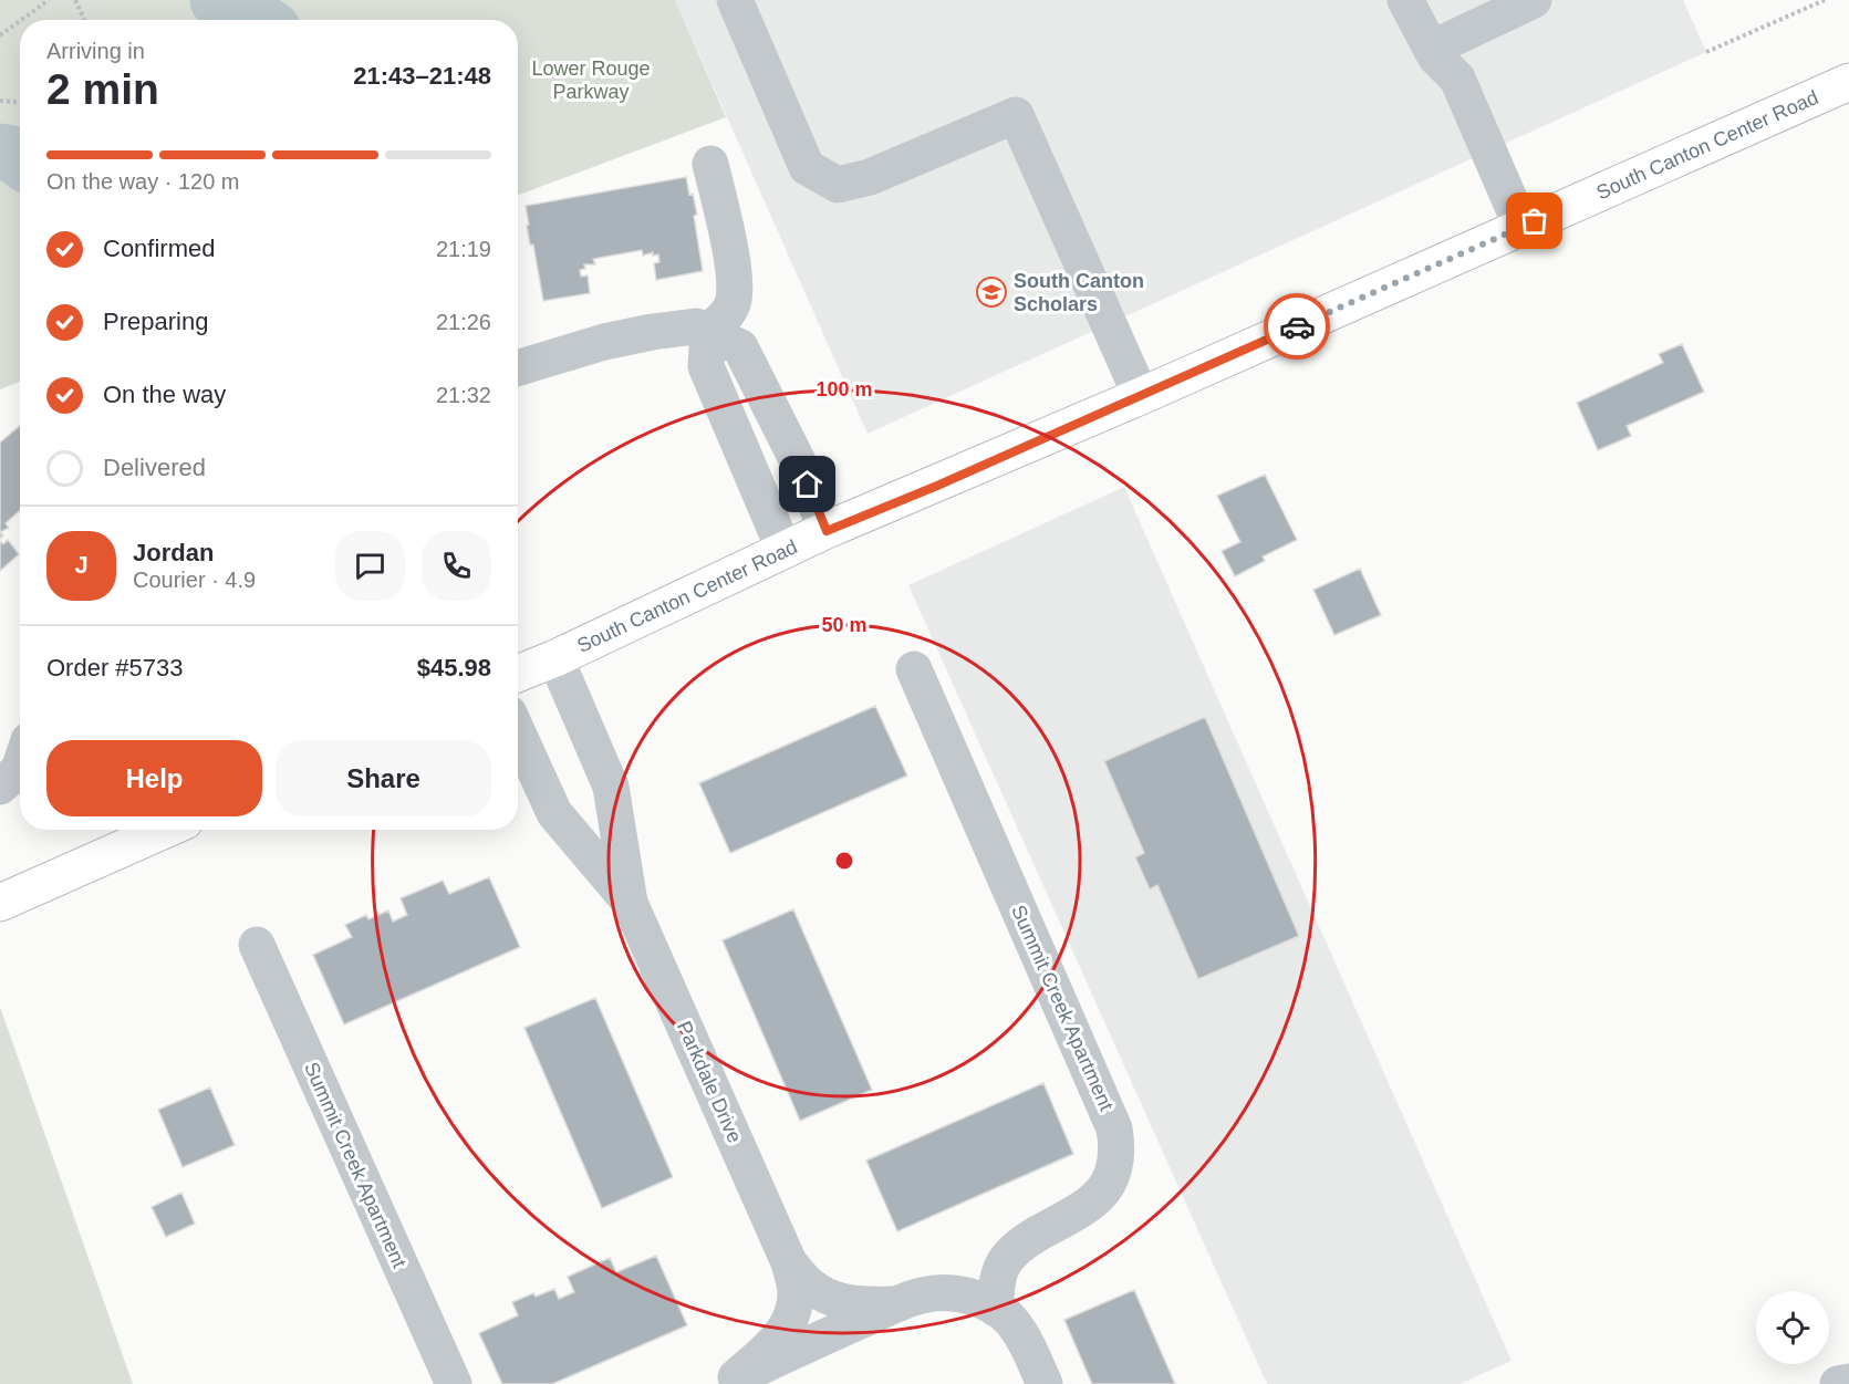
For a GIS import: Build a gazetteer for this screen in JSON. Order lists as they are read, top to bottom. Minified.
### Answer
{"streets":{"main road":["South Canton Center Road"],"street":["Summit Creek Apartment","Parkdale Drive"]},"crossings":[["South Canton Center Road","Parkdale Drive"]],"parks":["Lower Rouge Parkway"],"places":{"school or university":["South Canton Scholars"]},"page":{"heading":["2 min","Arriving in","21:43–21:48"],"panel":["Jordan","Courier · 4.9","Order #5733","$45.98"],"bar":"On the way · 120 m","list":[["Confirmed","21:19"],["Preparing","21:26"],["On the way","21:32"],"Delivered"],"round":"J","buttons":["Help","Share"]},"rings":["100 m","50 m"]}
